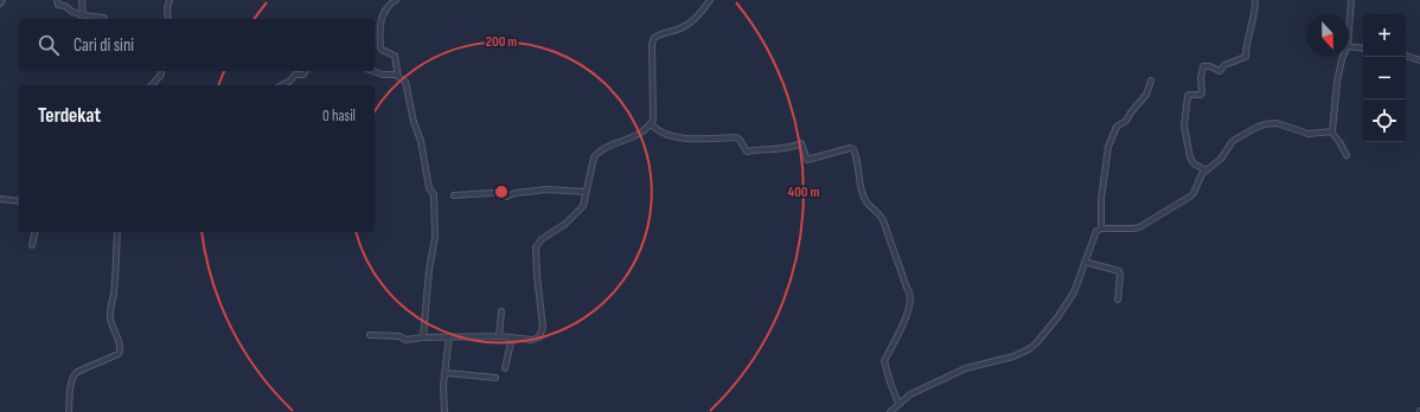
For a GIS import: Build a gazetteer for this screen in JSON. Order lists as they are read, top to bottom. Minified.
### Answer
{"north":"bottom","page":{"map_buttons":["+","−"],"search":"Cari di sini","heading":["Terdekat","0 hasil"]},"rings":["200 m","400 m"]}
